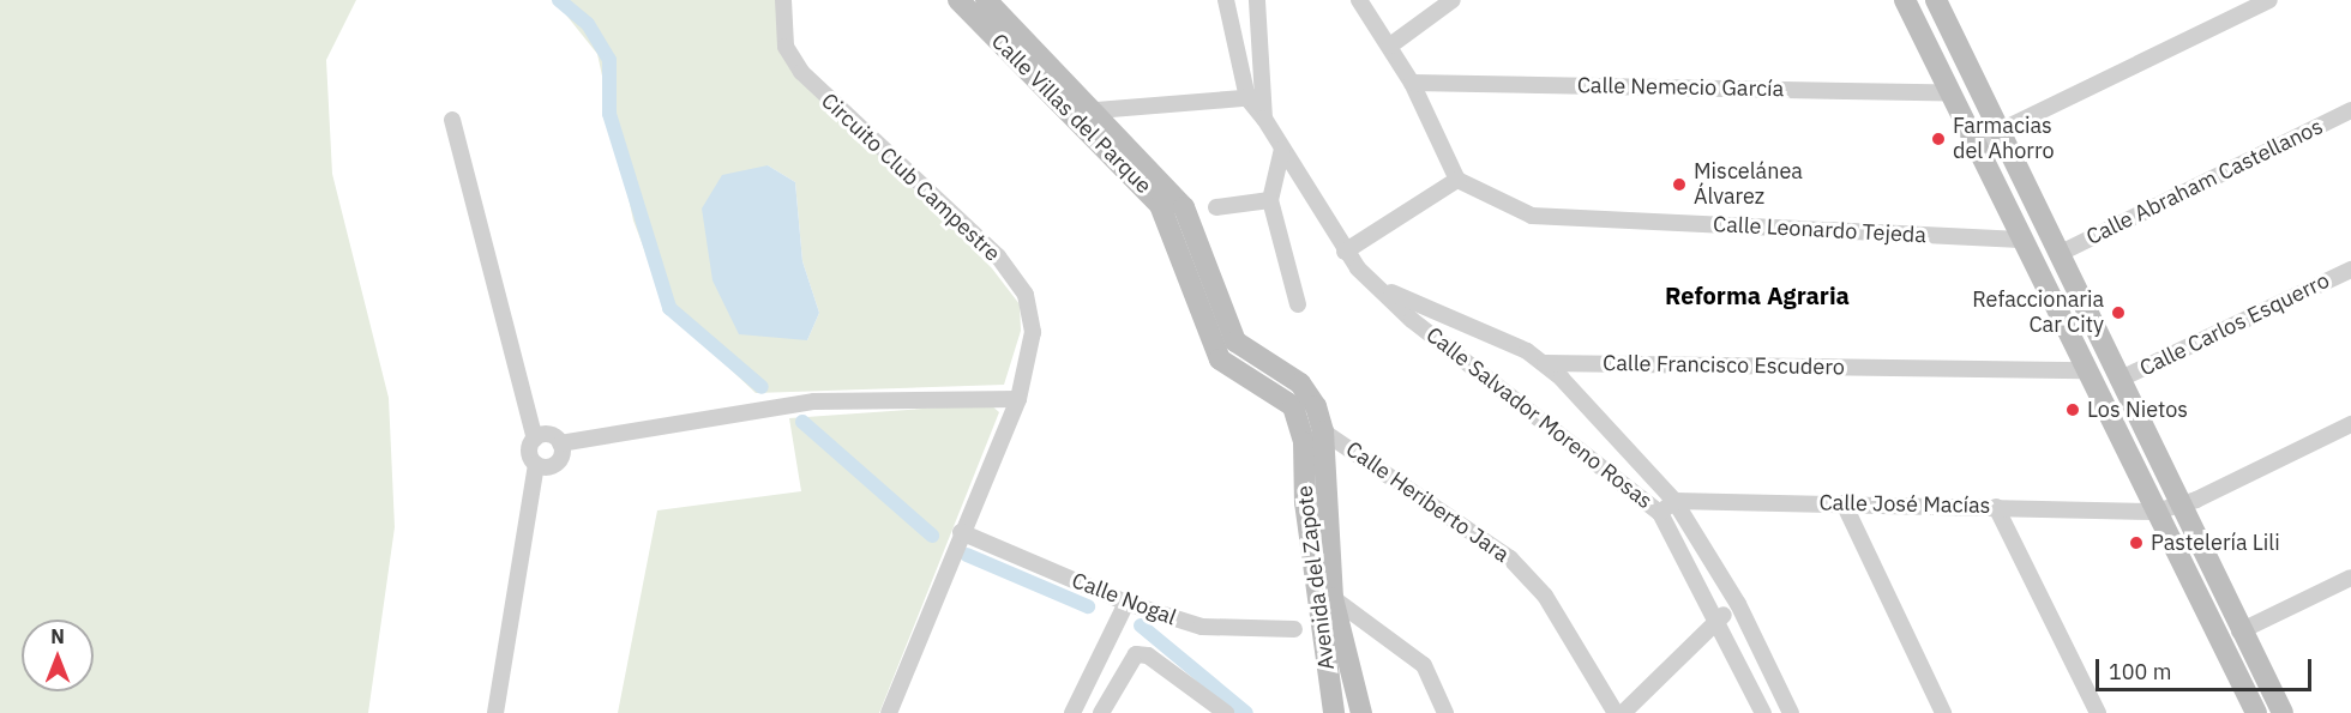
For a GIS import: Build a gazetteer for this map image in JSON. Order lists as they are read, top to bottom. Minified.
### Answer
{"streets":{"main road":["Calle Villas del Parque","Avenida del Zapote"],"street":["Calle Nemecio García","Circuito Club Campestre","Calle Abraham Castellanos","Calle Leonardo Tejeda","Calle Carlos Esquerro","Calle Francisco Escudero","Calle Salvador Moreno Rosas","Calle Heriberto Jara","Calle José Macías","Calle Nogal"]},"crossings":[["Calle Villas del Parque","Calle Heriberto Jara"],["Calle Villas del Parque","Avenida del Zapote"],["Circuito Club Campestre","Calle Nogal"],["Calle Francisco Escudero","Calle Salvador Moreno Rosas"],["Calle Salvador Moreno Rosas","Calle José Macías"],["Calle Heriberto Jara","Avenida del Zapote"]],"districts":["Reforma Agraria"],"places":["Farmacias del Ahorro","Miscelánea Álvarez","Refaccionaria Car City","Los Nietos","Pastelería Lili"],"scale_bar":"100 m","north":"top"}
